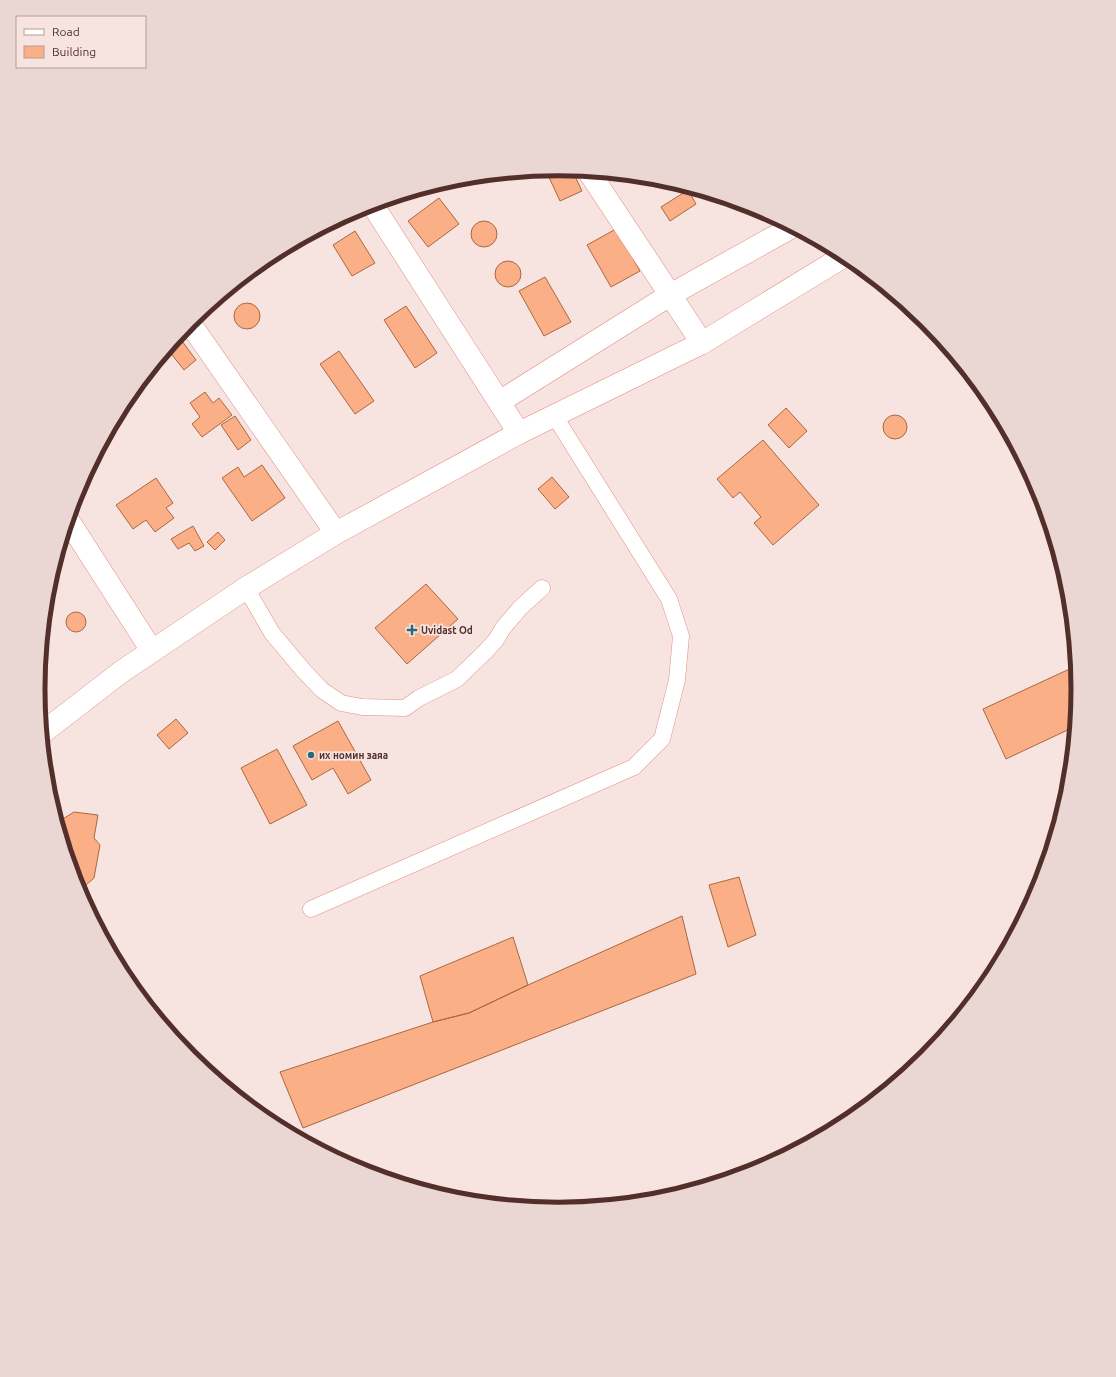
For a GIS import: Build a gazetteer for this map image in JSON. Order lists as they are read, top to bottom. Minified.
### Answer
{"places":{"health":["Uvidast Od"],"other":["их номин заяа"]},"legend":["Road","Building"]}
